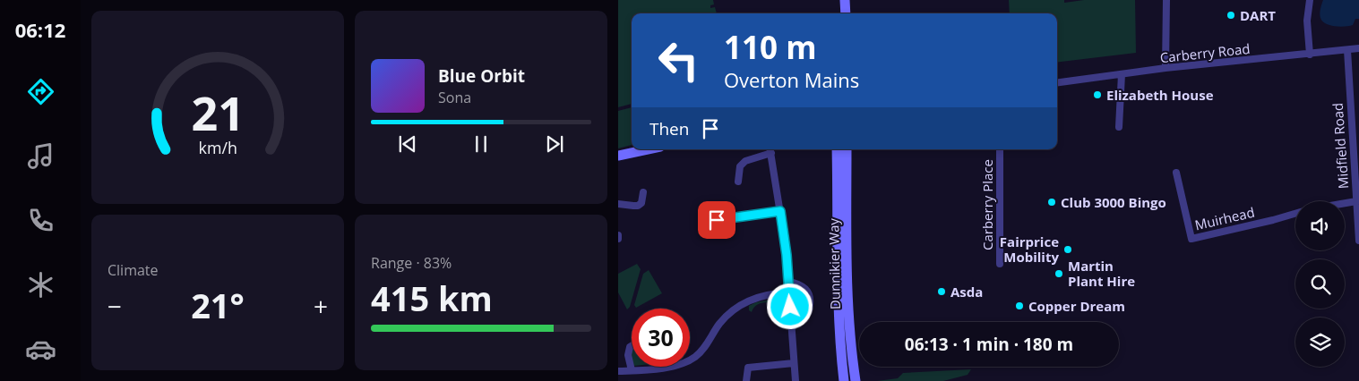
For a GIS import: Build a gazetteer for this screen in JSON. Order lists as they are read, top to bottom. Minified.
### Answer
{"streets":{"main road":["Dunnikier Way"],"street":["Carberry Road","Midfield Road","Carberry Place","Muirhead"]},"crossings":[["Carberry Road","Midfield Road"]],"places":["DART","Elizabeth House","Club 3000 Bingo","Fairprice Mobility","Martin Plant Hire","Asda","Copper Dream"],"page":{"tabs":"06:12","turn":["110 m","Overton Mains"],"song":["Blue Orbit","Sona"],"then":"Then","tile":["Climate",["Range · 83%","415 km"]],"heat":["−","21°","+"],"limit":"30","trip":"06:13 · 1 min · 180 m","gauge":["21","km/h"]}}
